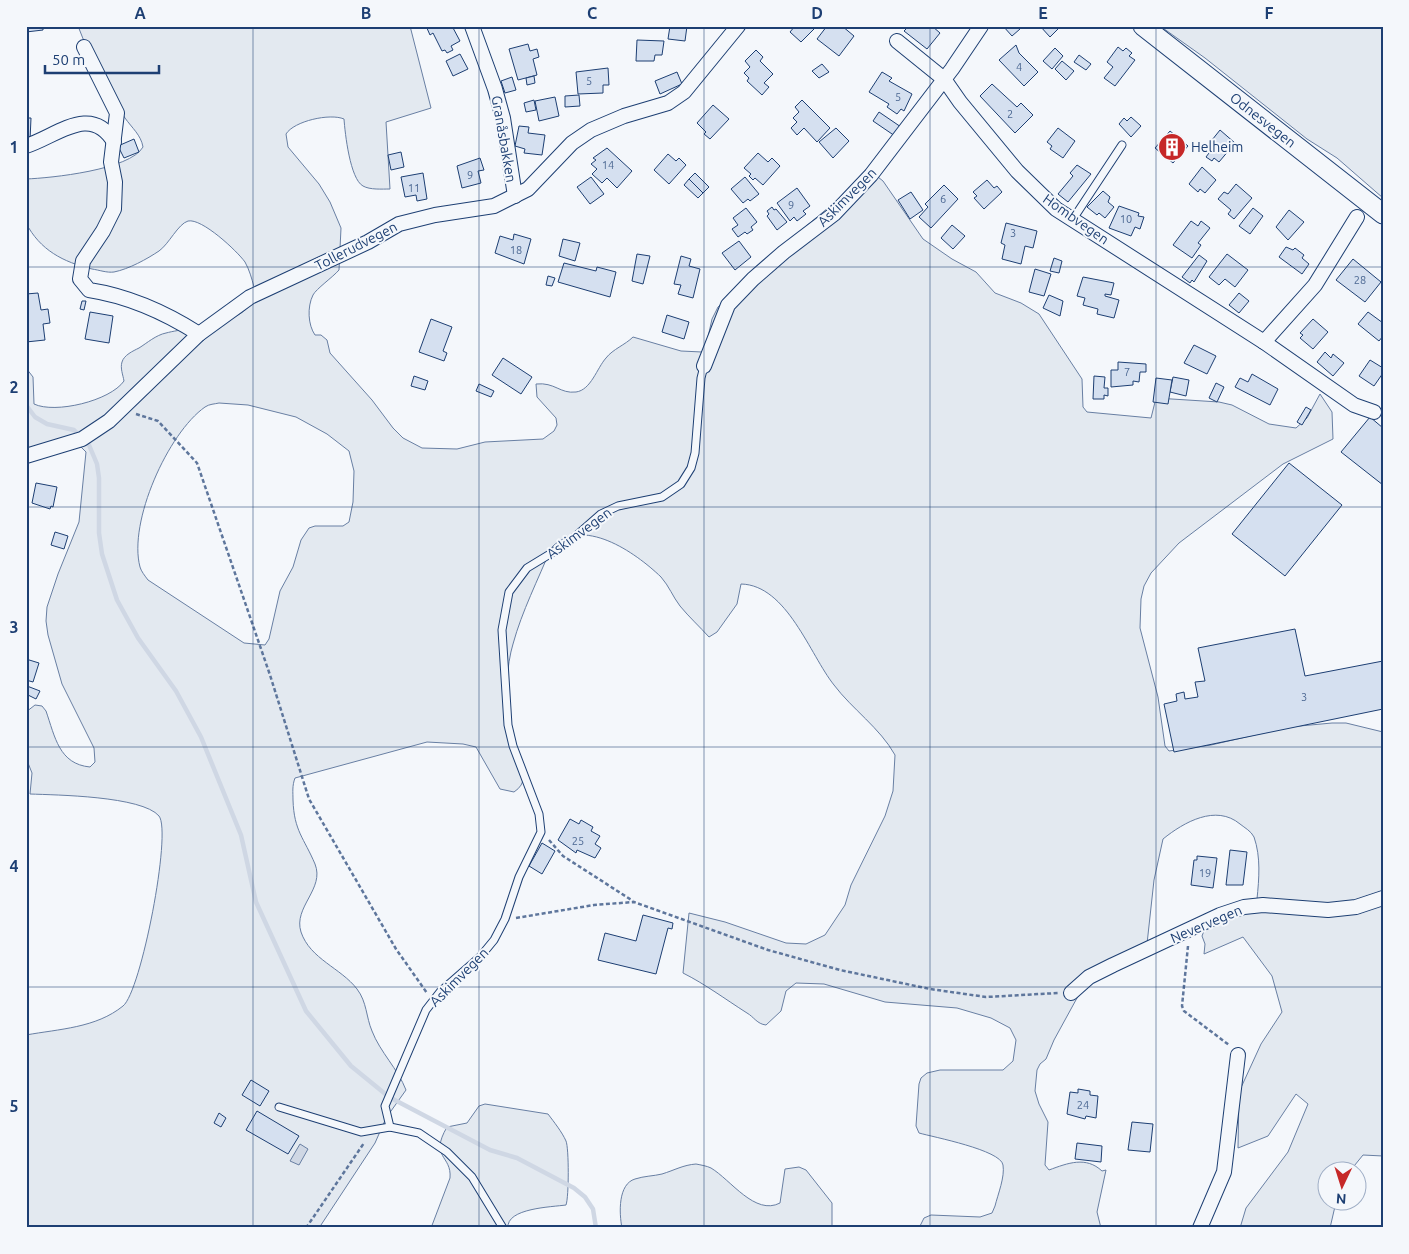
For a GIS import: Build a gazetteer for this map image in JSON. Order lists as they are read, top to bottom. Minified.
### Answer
{"streets":{"main road":["Odnesvegen"],"street":["Granåsbakken","Askimvegen","Hombvegen","Tollerudvegen","Nevervegen"]},"crossings":[["Granåsbakken","Tollerudvegen"],["Askimvegen","Hombvegen"]],"places":{"building":["Helheim"]},"house_numbers":["4","5","5","2","14","9","11","6","9","10","3","18","28","7","3","25","19","24"],"scale_bar":"50 m","north":"bottom","grid":{"columns":["A","B","C","D","E","F"],"rows":["1","2","3","4","5"]}}
